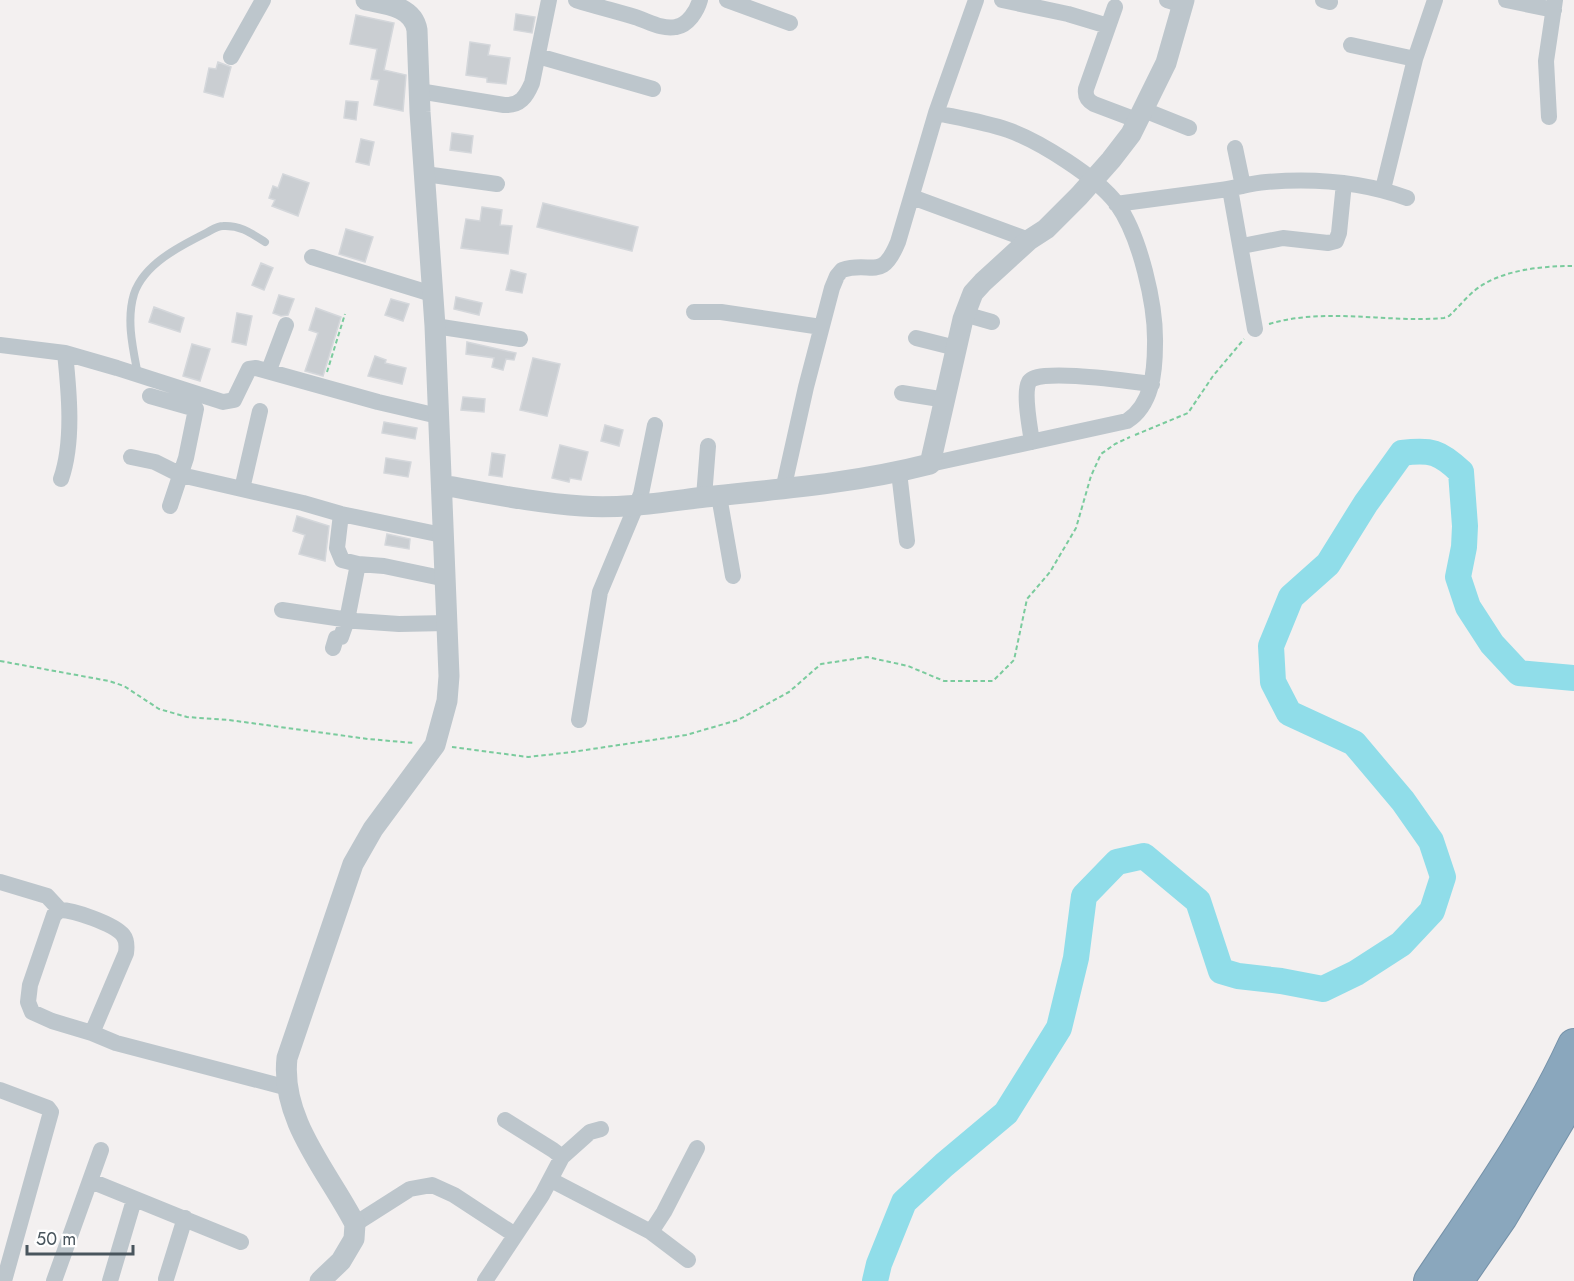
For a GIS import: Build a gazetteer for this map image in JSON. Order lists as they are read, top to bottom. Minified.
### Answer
{"scale_bar":"50 m"}
